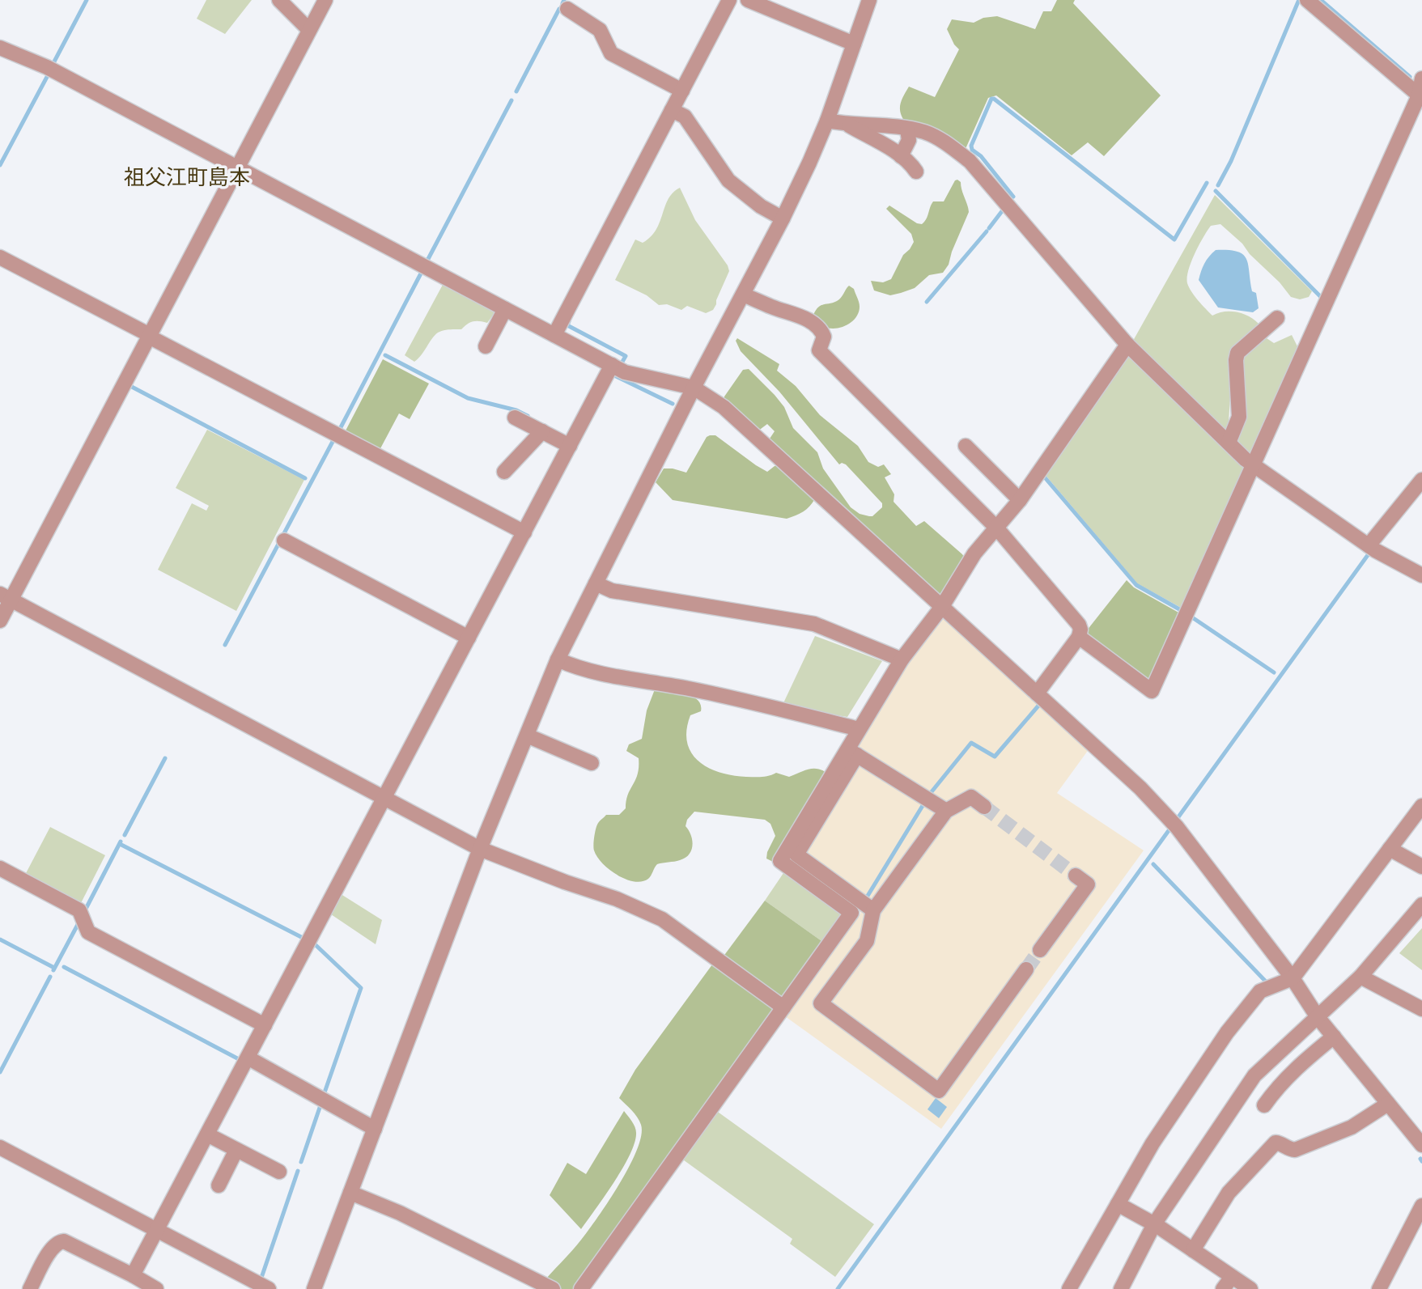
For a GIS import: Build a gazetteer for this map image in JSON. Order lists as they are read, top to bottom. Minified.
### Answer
{"districts":["祖父江町島本"]}
